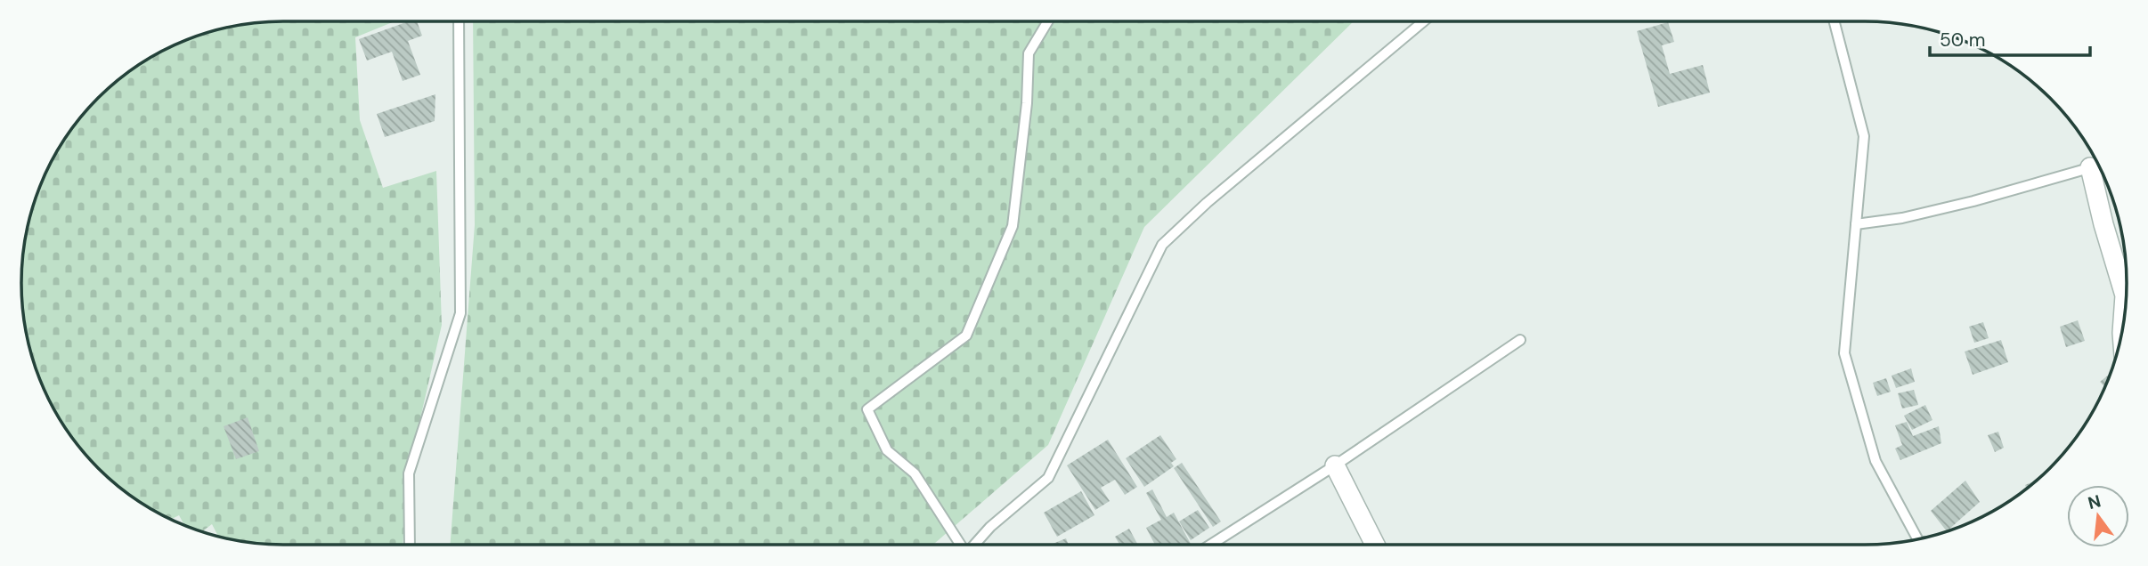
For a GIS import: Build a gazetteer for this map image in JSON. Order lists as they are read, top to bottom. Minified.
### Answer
{"scale_bar":"50 m","north":"top"}
